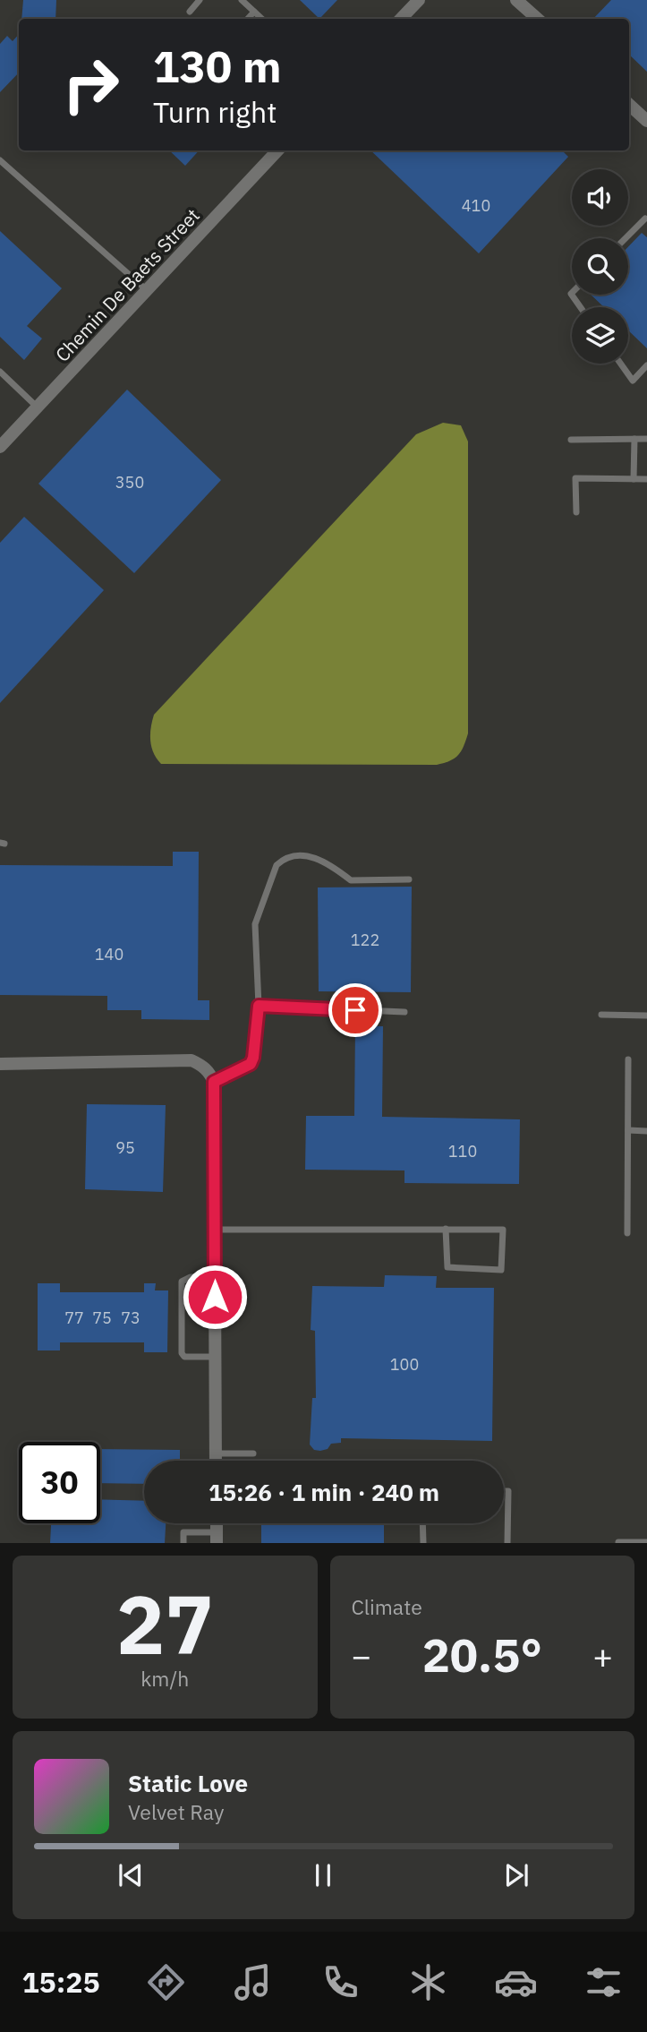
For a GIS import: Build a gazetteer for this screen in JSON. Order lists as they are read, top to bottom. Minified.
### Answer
{"streets":{"street":["Chemin De Baets Street"]},"house_numbers":["410","350","122","140","95","110","77","75","73","100"],"page":{"turn":["130 m","Turn right"],"limit":"30","trip":"15:26 · 1 min · 240 m","tile":[["27","km/h"],"Climate"],"heat":["−","20.5°","+"],"song":["Static Love","Velvet Ray"],"tabs":"15:25"}}
